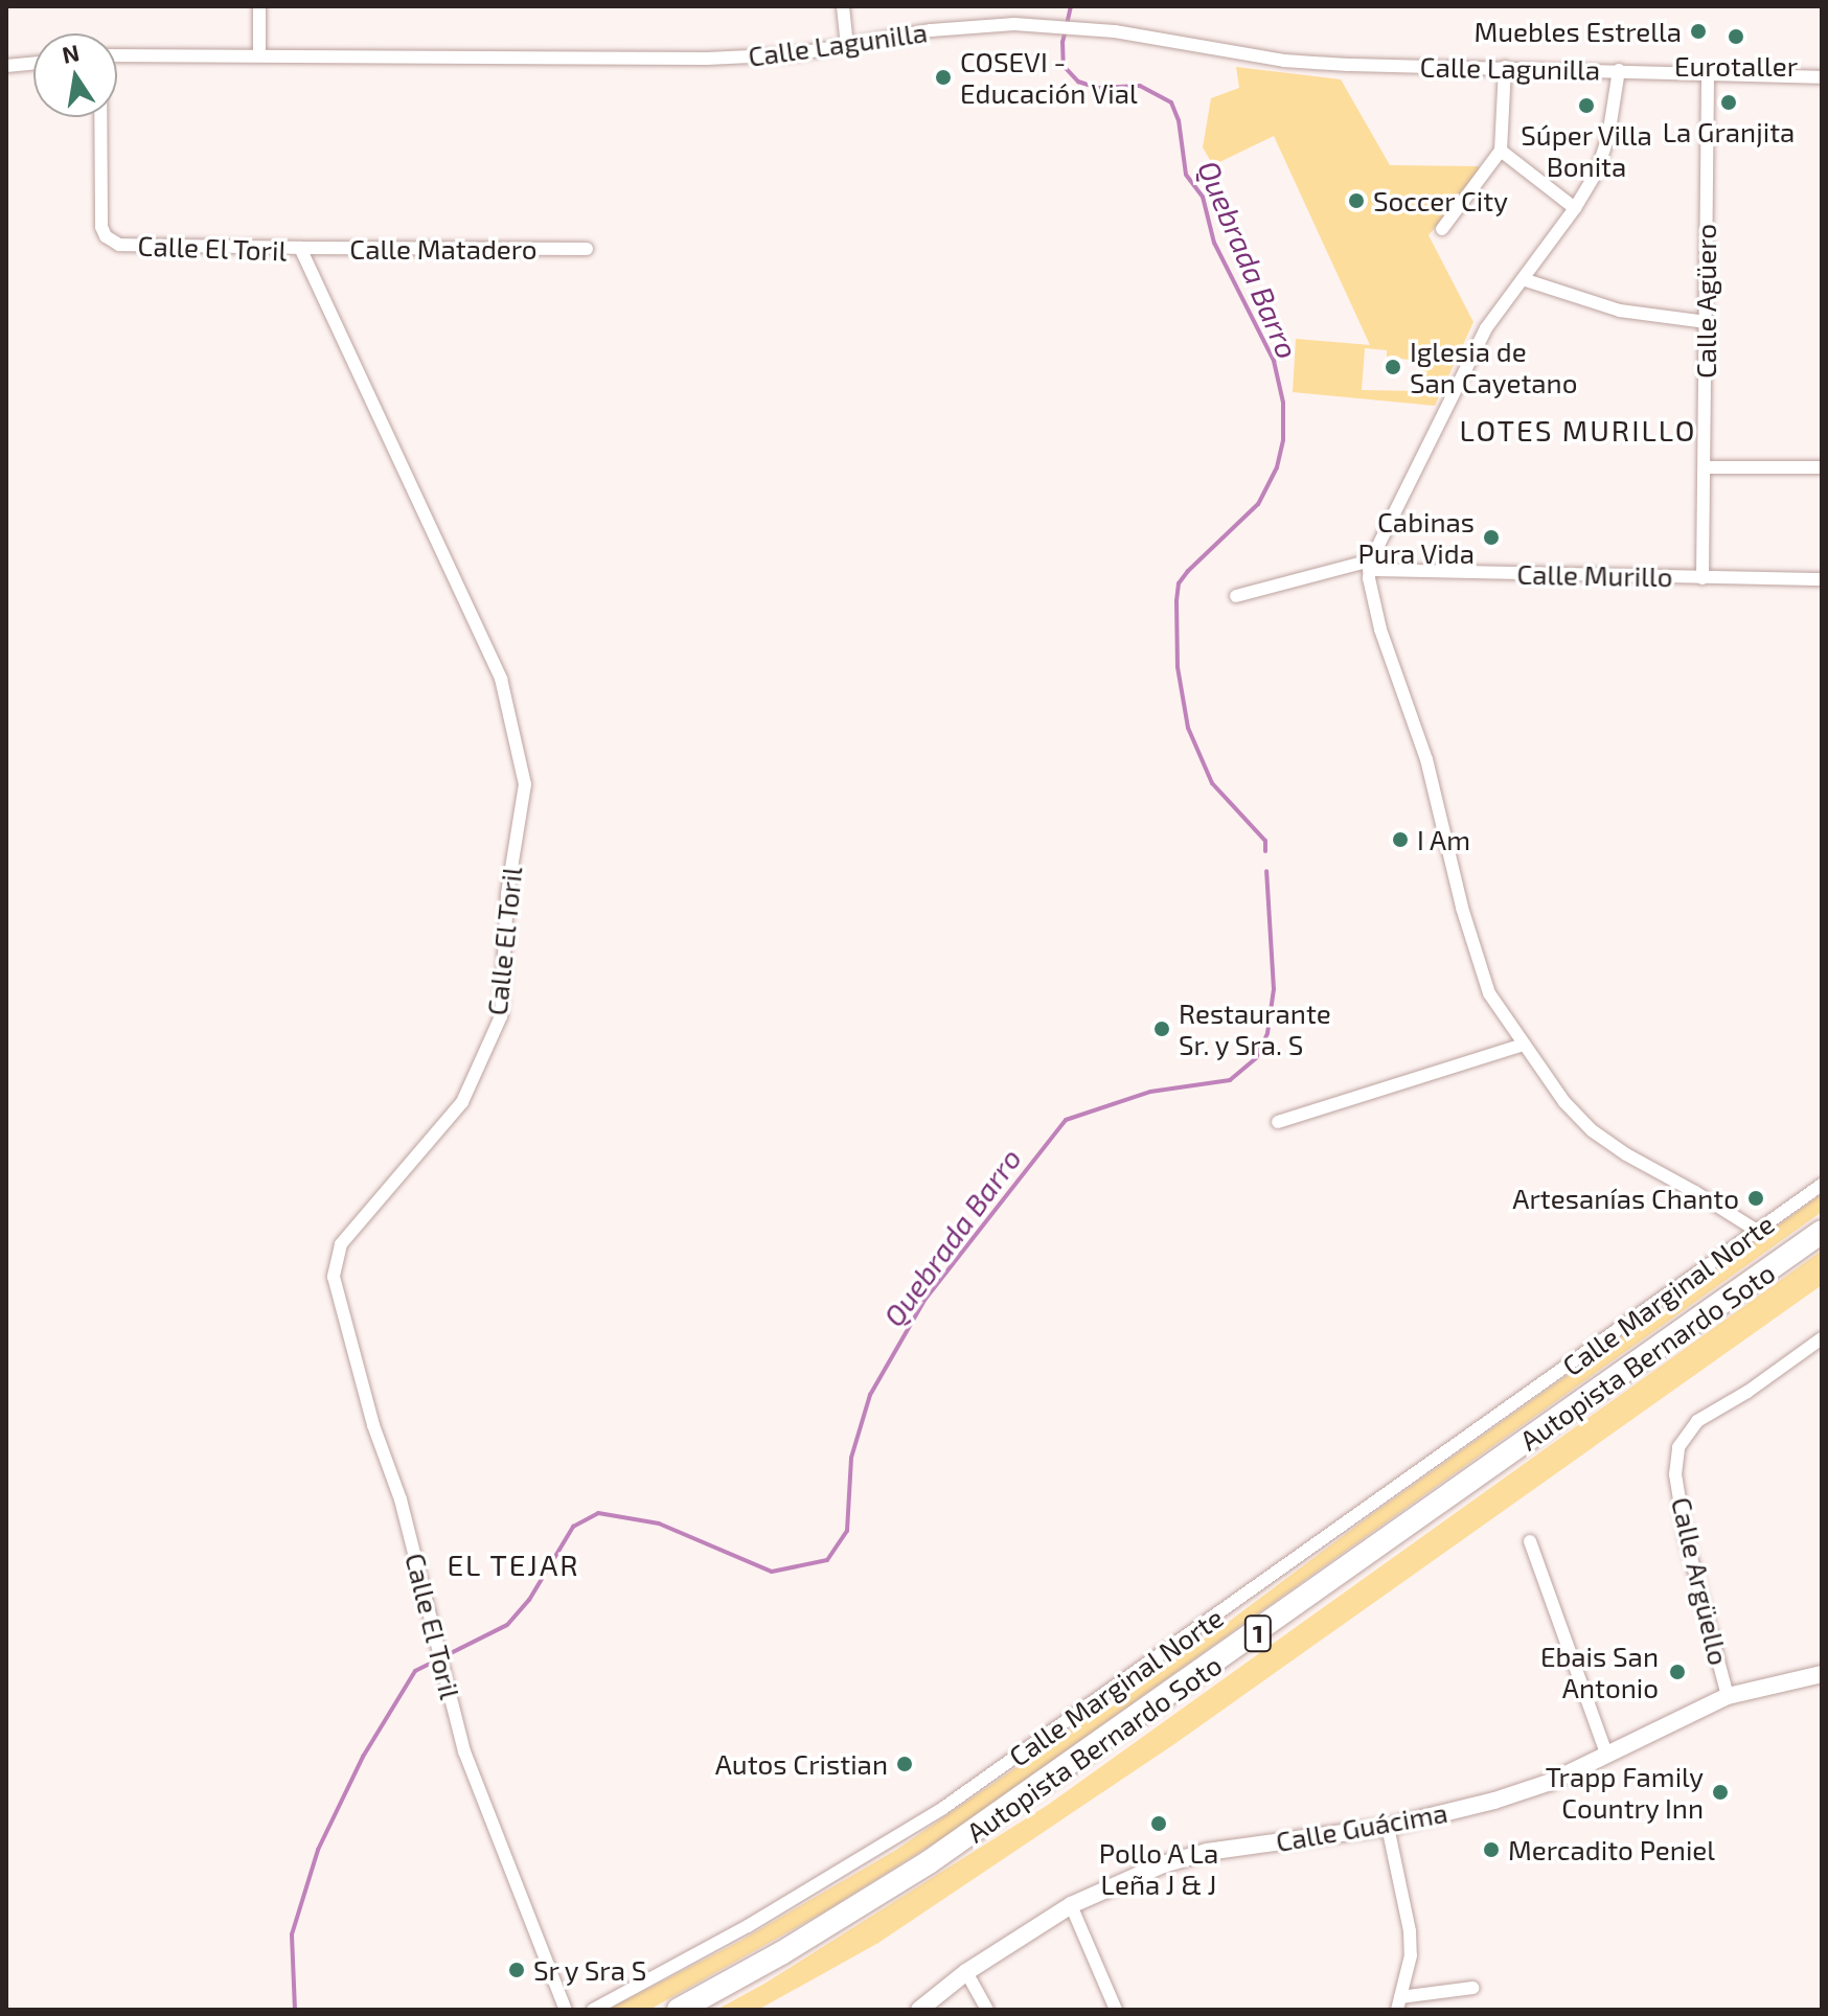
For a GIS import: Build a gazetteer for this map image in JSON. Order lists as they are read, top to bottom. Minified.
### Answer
{"streets":{"highway":["Autopista Bernardo Soto","1"],"main road":["Calle Guácima"],"street":["Calle Lagunilla","Calle El Toril","Calle Matadero","Calle Agüero","Calle Murillo","Calle Marginal Norte","Calle Argüello"]},"crossings":[["Calle Lagunilla","Calle Agüero"],["Calle El Toril","Calle Matadero"],["Calle Agüero","Calle Murillo"],["Calle Argüello","Calle Guácima"]],"districts":["LOTES MURILLO","EL TEJAR"],"water":["Quebrada Barro"],"places":["Muebles Estrella","Eurotaller","COSEVI - Educación Vial","La Granjita","Súper Villa Bonita","Soccer City","Iglesia de San Cayetano","Cabinas Pura Vida","I Am","Restaurante Sr. y Sra. S","Artesanías Chanto","Ebais San Antonio","Autos Cristian","Trapp Family Country Inn","Pollo A La Leña J & J","Mercadito Peniel","Sr y Sra S"],"north":"top"}
